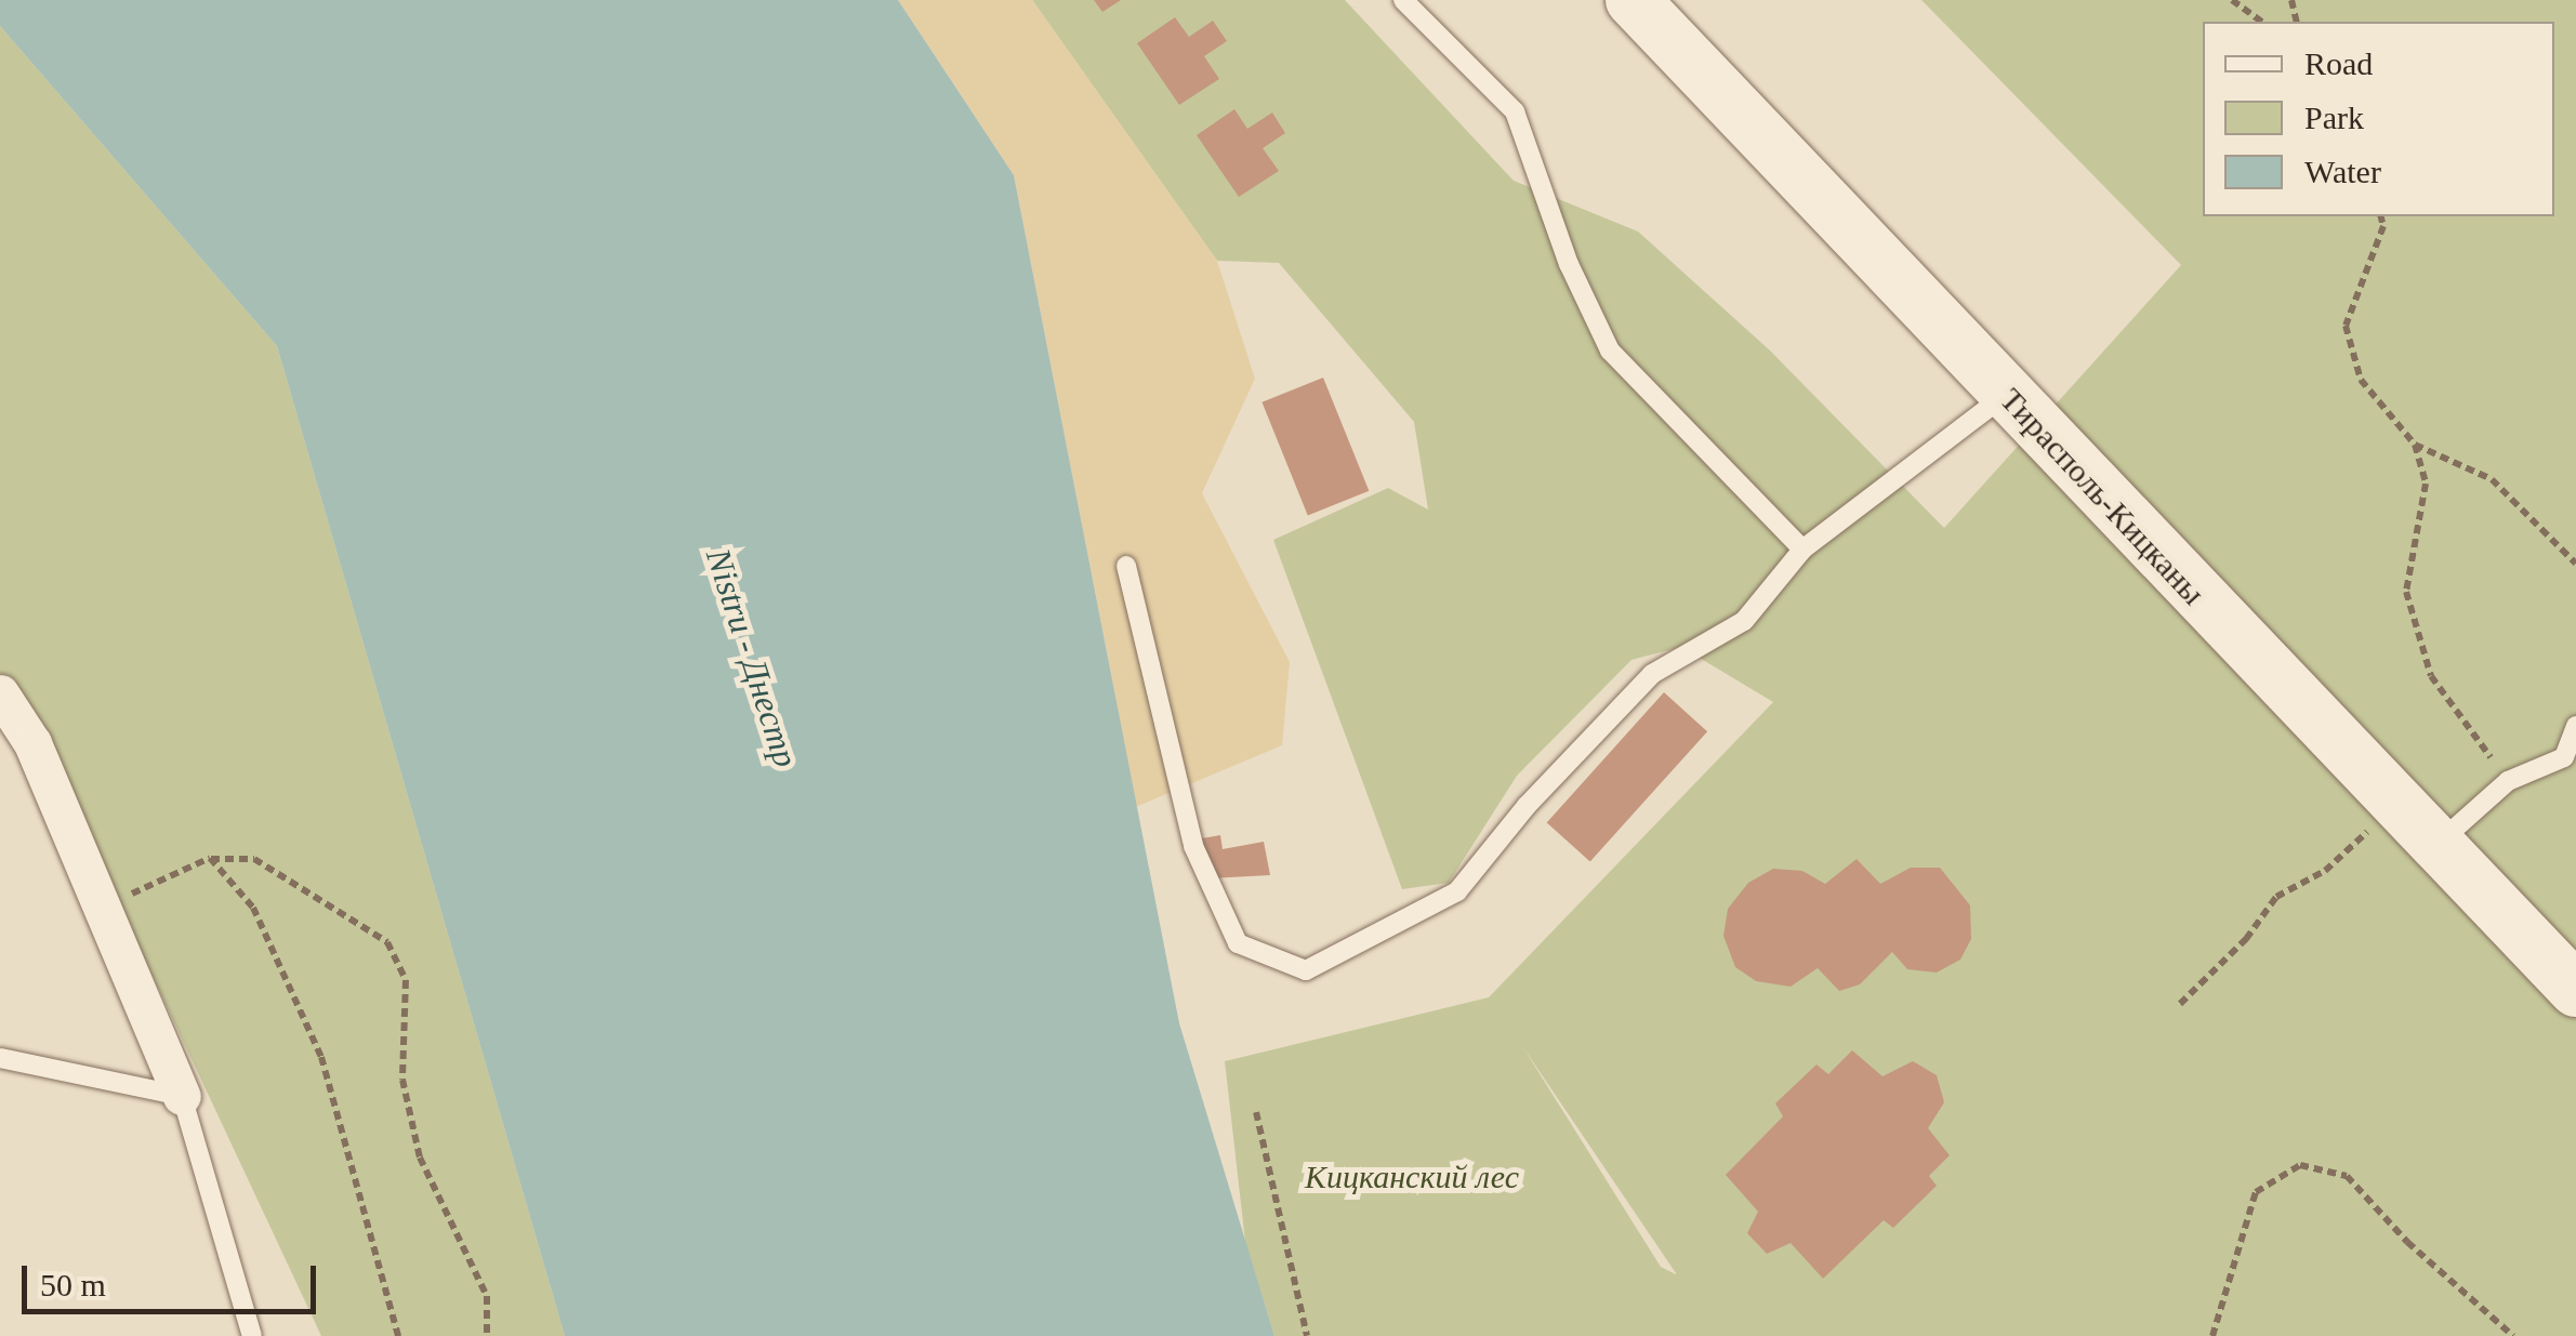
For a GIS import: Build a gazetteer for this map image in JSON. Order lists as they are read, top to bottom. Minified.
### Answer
{"streets":{"street":["Тирасполь-Кицканы"]},"water":["Nistru - Днестр"],"parks":["Кицканский лес"],"legend":["Road","Park","Water"],"scale_bar":"50 m"}
